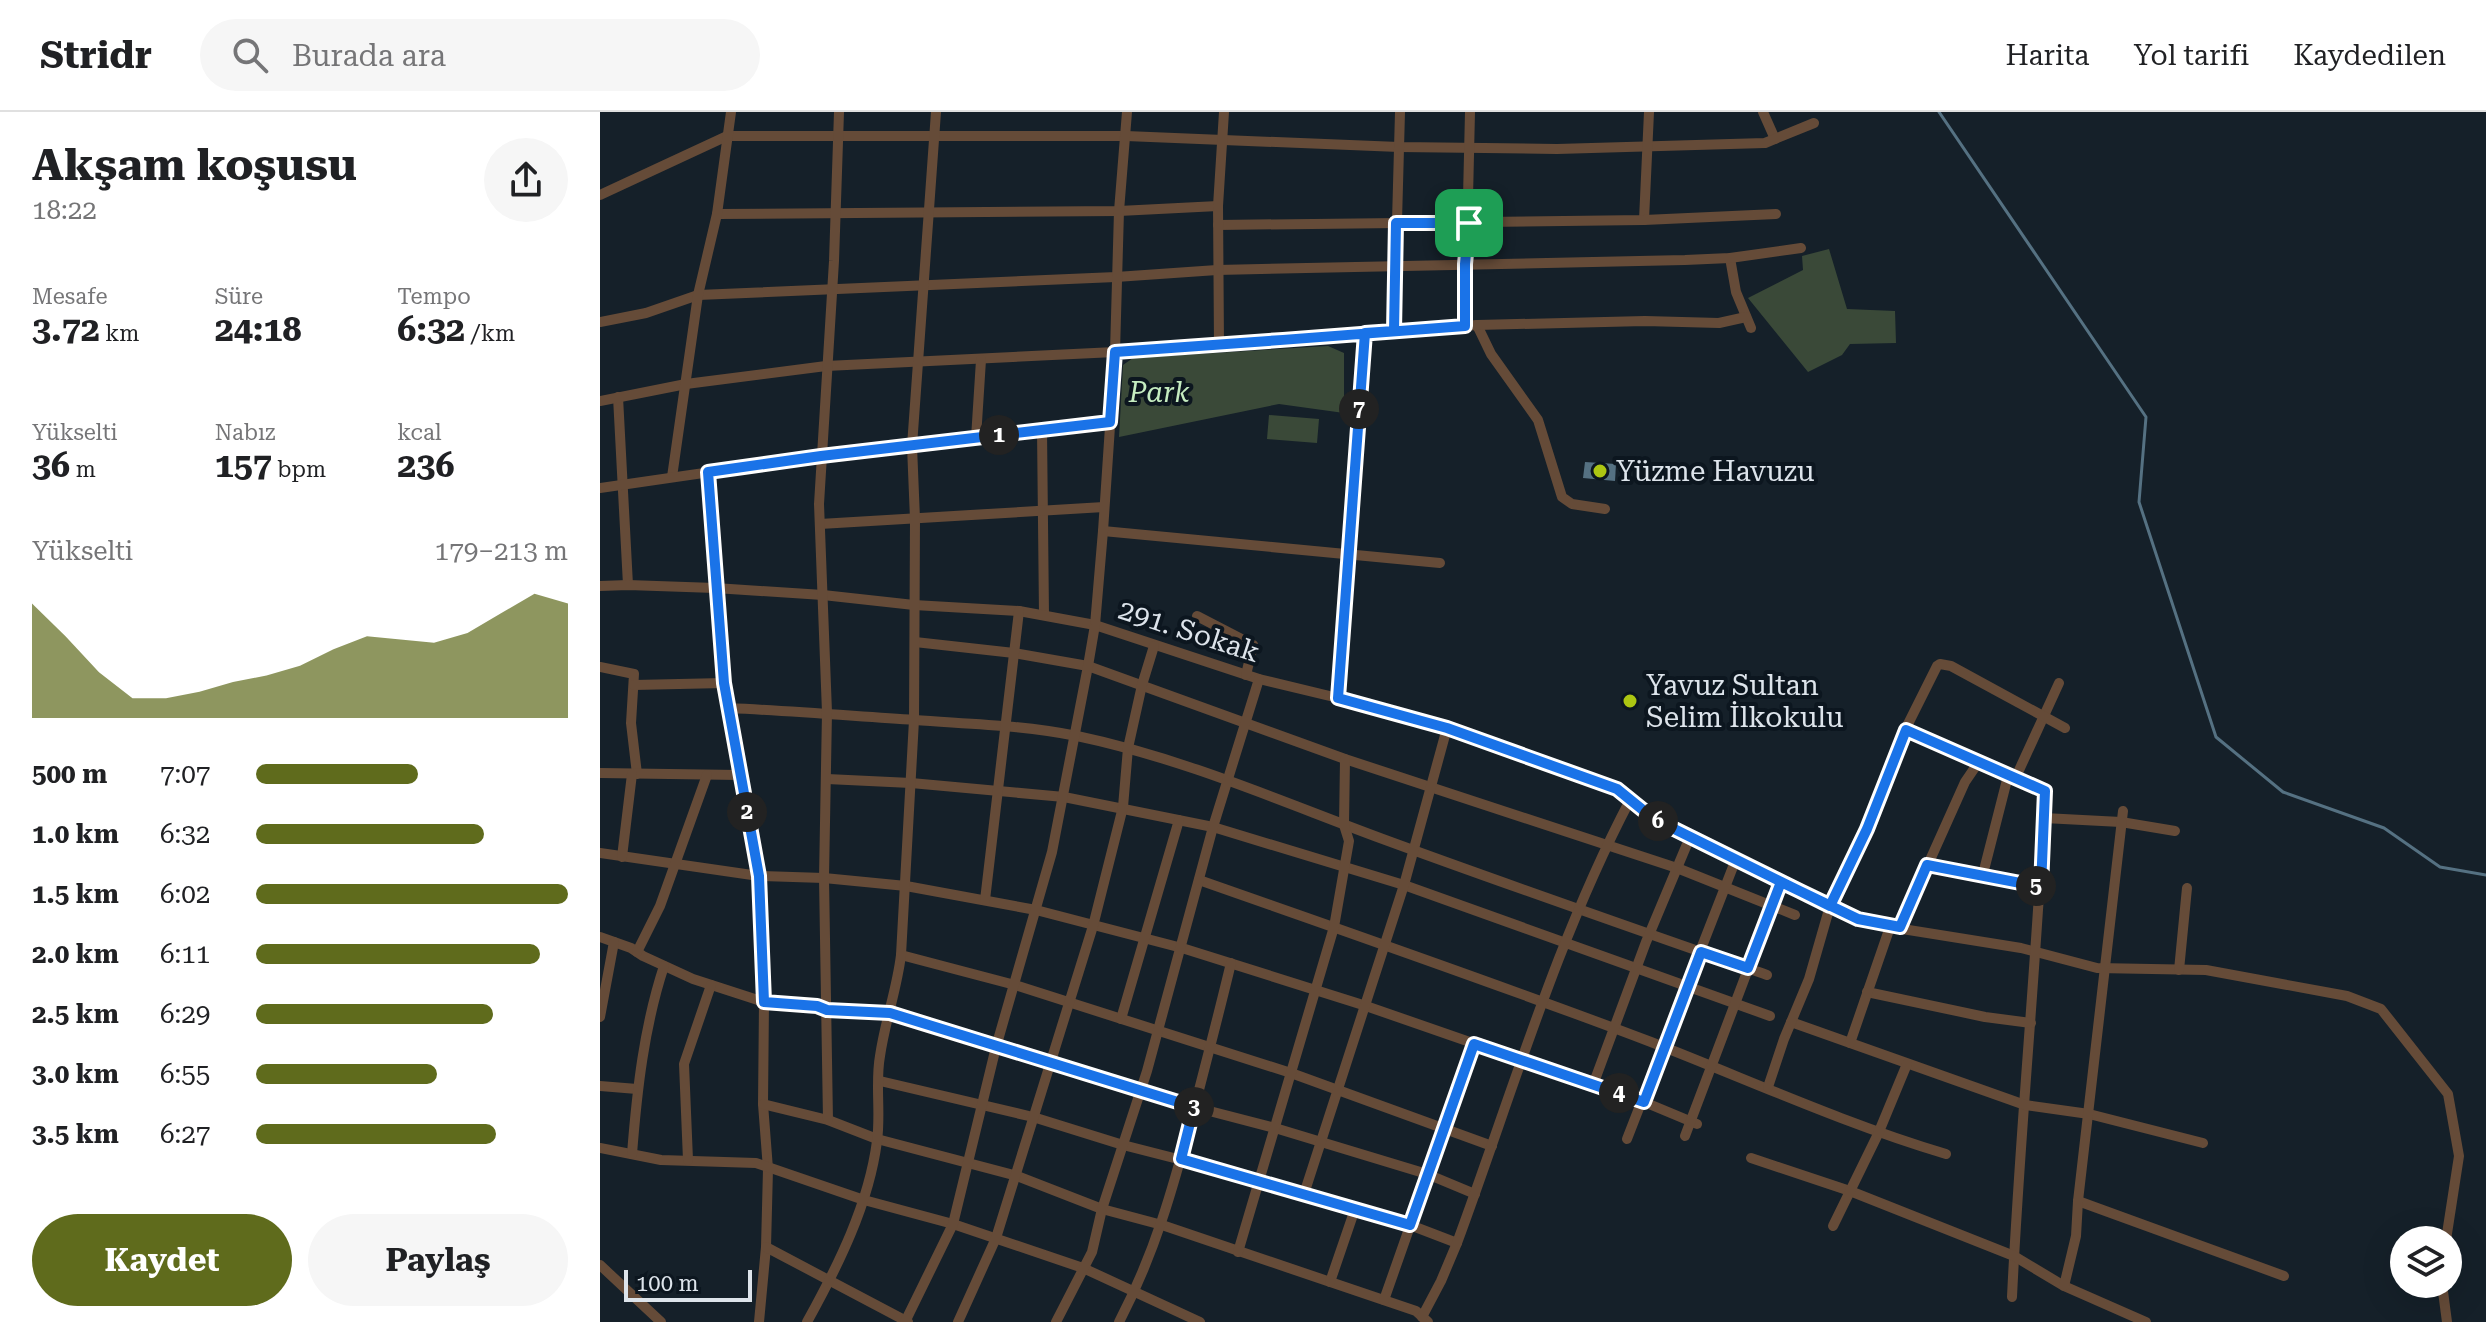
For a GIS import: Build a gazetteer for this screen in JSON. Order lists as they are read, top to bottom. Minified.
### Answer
{"streets":{"street":["291. Sokak"]},"parks":["Park"],"places":["Yüzme Havuzu","Yavuz Sultan Selim İlkokulu"],"scale_bar":"100 m","page":{"header":"Stridr","search":"Burada ara","nav":["Harita","Yol tarifi","Kaydedilen"],"heading":["Akşam koşusu","18:22"],"stats":[["Mesafe","3.72 km"],["Süre","24:18"],["Tempo","6:32 /km"],["Yükselti","36 m"],["Nabız","157 bpm"],["kcal","236"]],"pins":["7","1","2","6","5","4","3"],"chart":["Yükselti","179–213 m"],"list":[{"name":"500 m","note":"7:07"},{"name":"1.0 km","note":"6:32"},{"name":"1.5 km","note":"6:02"},{"name":"2.0 km","note":"6:11"},{"name":"2.5 km","note":"6:29"},{"name":"3.0 km","note":"6:55"},{"name":"3.5 km","note":"6:27"}],"buttons":["Kaydet","Paylaş"],"scale":"100 m"}}
